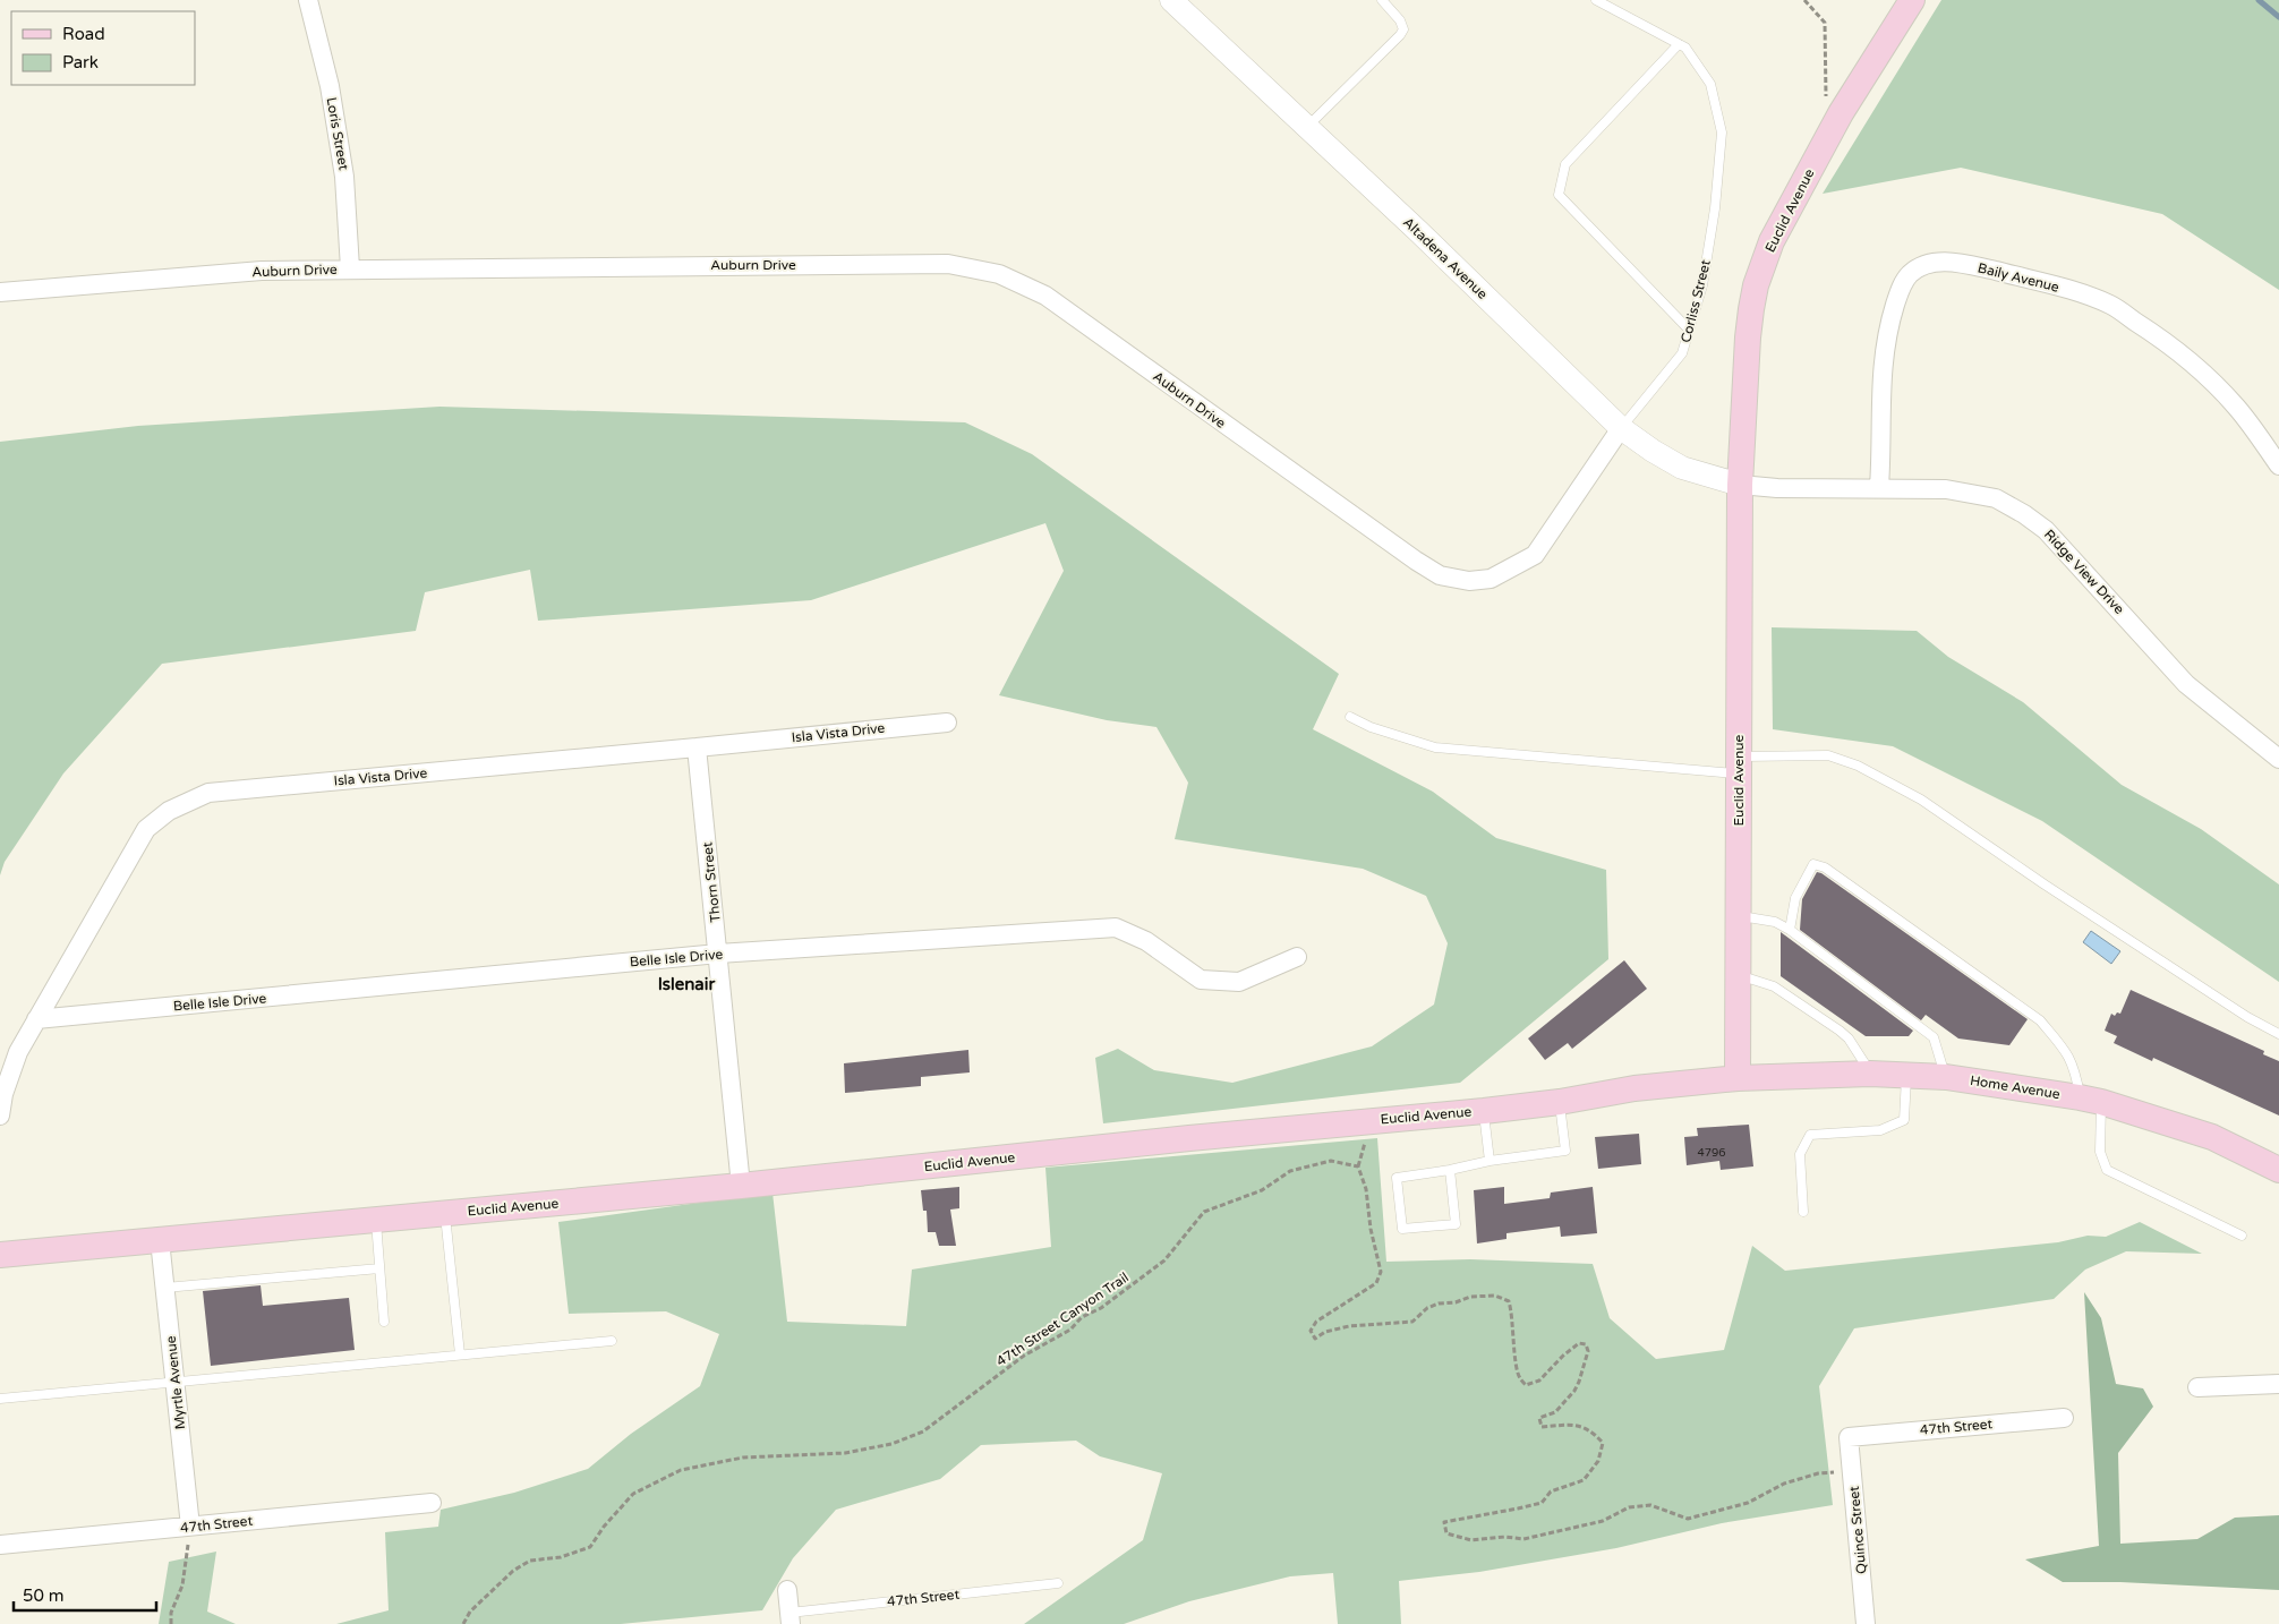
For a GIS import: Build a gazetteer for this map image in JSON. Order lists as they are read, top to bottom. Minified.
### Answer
{"streets":{"main road":["Euclid Avenue","Home Avenue"],"street":["Loris Street","Altadena Avenue","Auburn Drive","Baily Avenue","Corliss Street","Ridge View Drive","Isla Vista Drive","Thorn Street","Belle Isle Drive","Myrtle Avenue","47th Street","Quince Street"],"path":["47th Street Canyon Trail"]},"crossings":[["Loris Street","Auburn Drive"],["Euclid Avenue","Altadena Avenue"],["Euclid Avenue","Ridge View Drive"],["Euclid Avenue","Thorn Street"],["Euclid Avenue","Home Avenue"],["Euclid Avenue","Myrtle Avenue"],["Altadena Avenue","Corliss Street"],["Altadena Avenue","Ridge View Drive"],["Auburn Drive","Corliss Street"],["Baily Avenue","Ridge View Drive"],["Isla Vista Drive","Thorn Street"],["Isla Vista Drive","Belle Isle Drive"],["Thorn Street","Belle Isle Drive"],["47th Street Canyon Trail","Quince Street"],["Myrtle Avenue","47th Street"],["47th Street","Quince Street"]],"districts":["Islenair"],"house_numbers":["4796"],"legend":["Road","Park"],"scale_bar":"50 m"}
